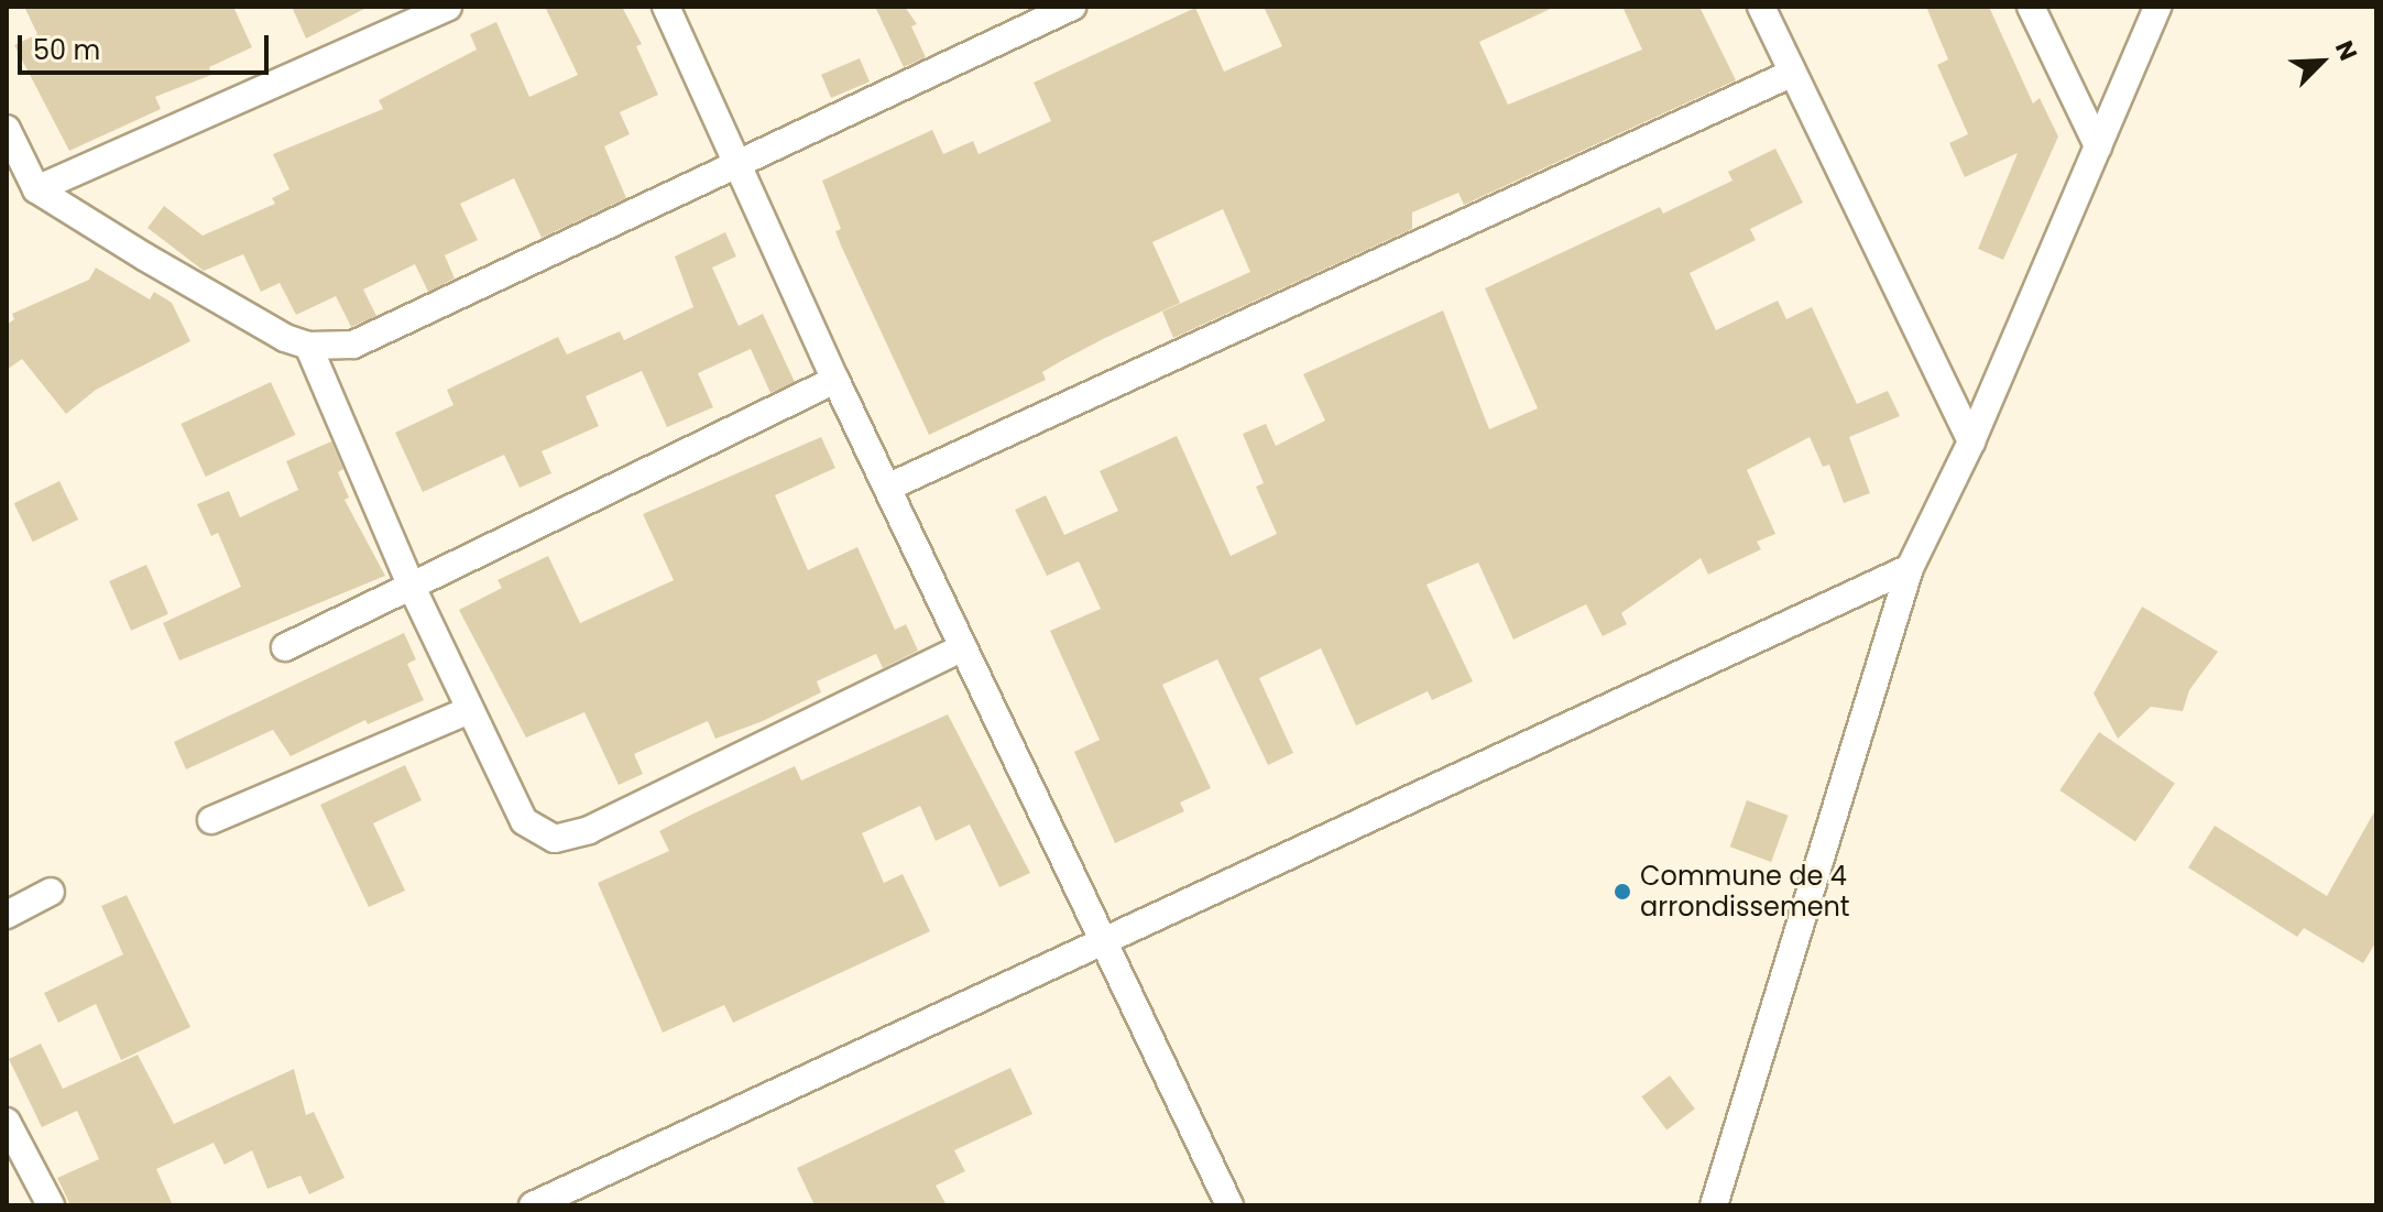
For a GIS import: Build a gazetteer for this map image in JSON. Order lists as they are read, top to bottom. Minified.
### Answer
{"places":["Commune de 4 arrondissement"],"scale_bar":"50 m","north":"top right"}
